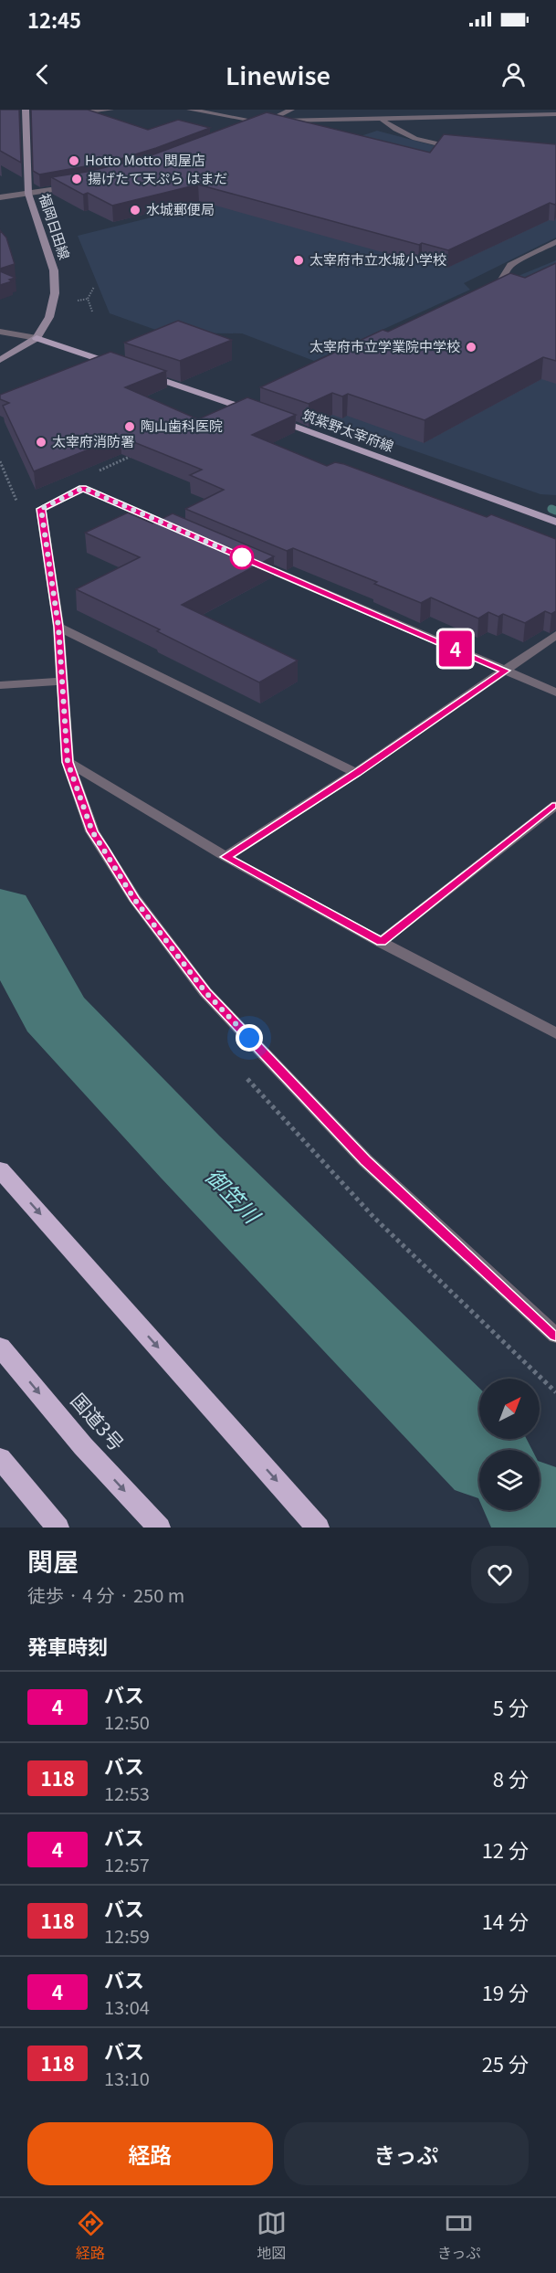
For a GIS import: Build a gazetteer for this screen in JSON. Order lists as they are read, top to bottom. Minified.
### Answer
{"streets":{"highway":["国道3号"],"main road":["福岡日田線","筑紫野太宰府線"]},"crossings":[["福岡日田線","筑紫野太宰府線"]],"water":["御笠川"],"places":["Hotto Motto 関屋店","揚げたて天ぷら はまだ","水城郵便局","太宰府市立水城小学校","太宰府市立学業院中学校","陶山歯科医院","太宰府消防署"],"lines":["bus line 4"],"north":"top right","page":{"status":"12:45","header":"Linewise","on_map":"4","heading":[["関屋","徒歩 · 4 分 · 250 m"],"発車時刻"],"list":[{"mark":"4","name":"バス","note":"12:50","value":"5 分"},{"mark":"118","name":"バス","note":"12:53","value":"8 分"},{"mark":"4","name":"バス","note":"12:57","value":"12 分"},{"mark":"118","name":"バス","note":"12:59","value":"14 分"},{"mark":"4","name":"バス","note":"13:04","value":"19 分"},{"mark":"118","name":"バス","note":"13:10","value":"25 分"}],"buttons":["経路","きっぷ"],"tabs":["経路","地図","きっぷ"]}}
